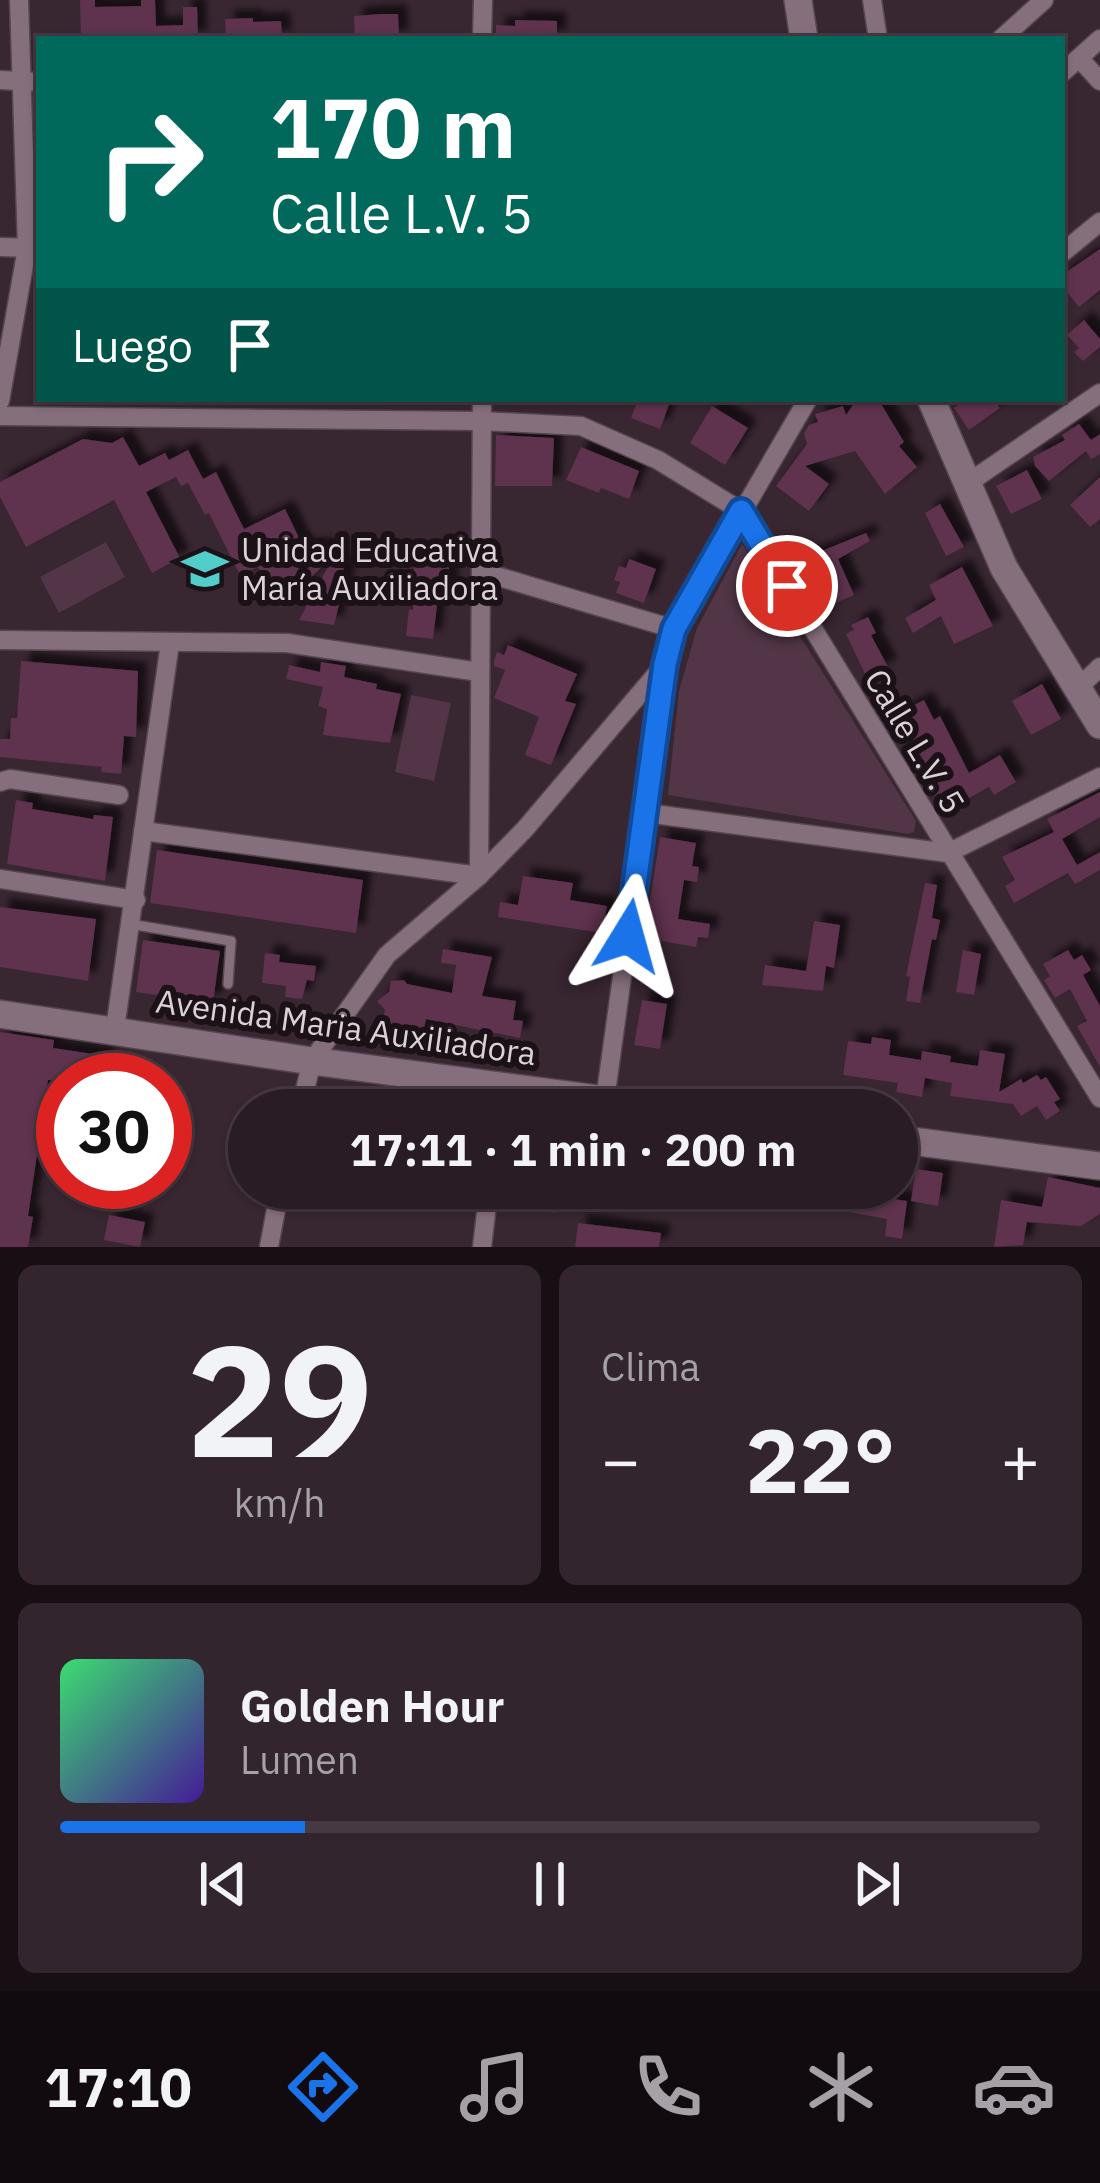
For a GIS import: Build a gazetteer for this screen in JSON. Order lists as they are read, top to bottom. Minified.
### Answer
{"streets":{"main road":["Avenida Maria Auxiliadora"],"street":["Calle L.V. 5"]},"places":{"school or university":["Unidad Educativa María Auxiliadora"]},"page":{"turn":["170 m","Calle L.V. 5"],"then":"Luego","limit":"30","trip":"17:11 · 1 min · 200 m","tile":[["29","km/h"],"Clima"],"heat":["−","22°","+"],"song":["Golden Hour","Lumen"],"tabs":"17:10"}}
